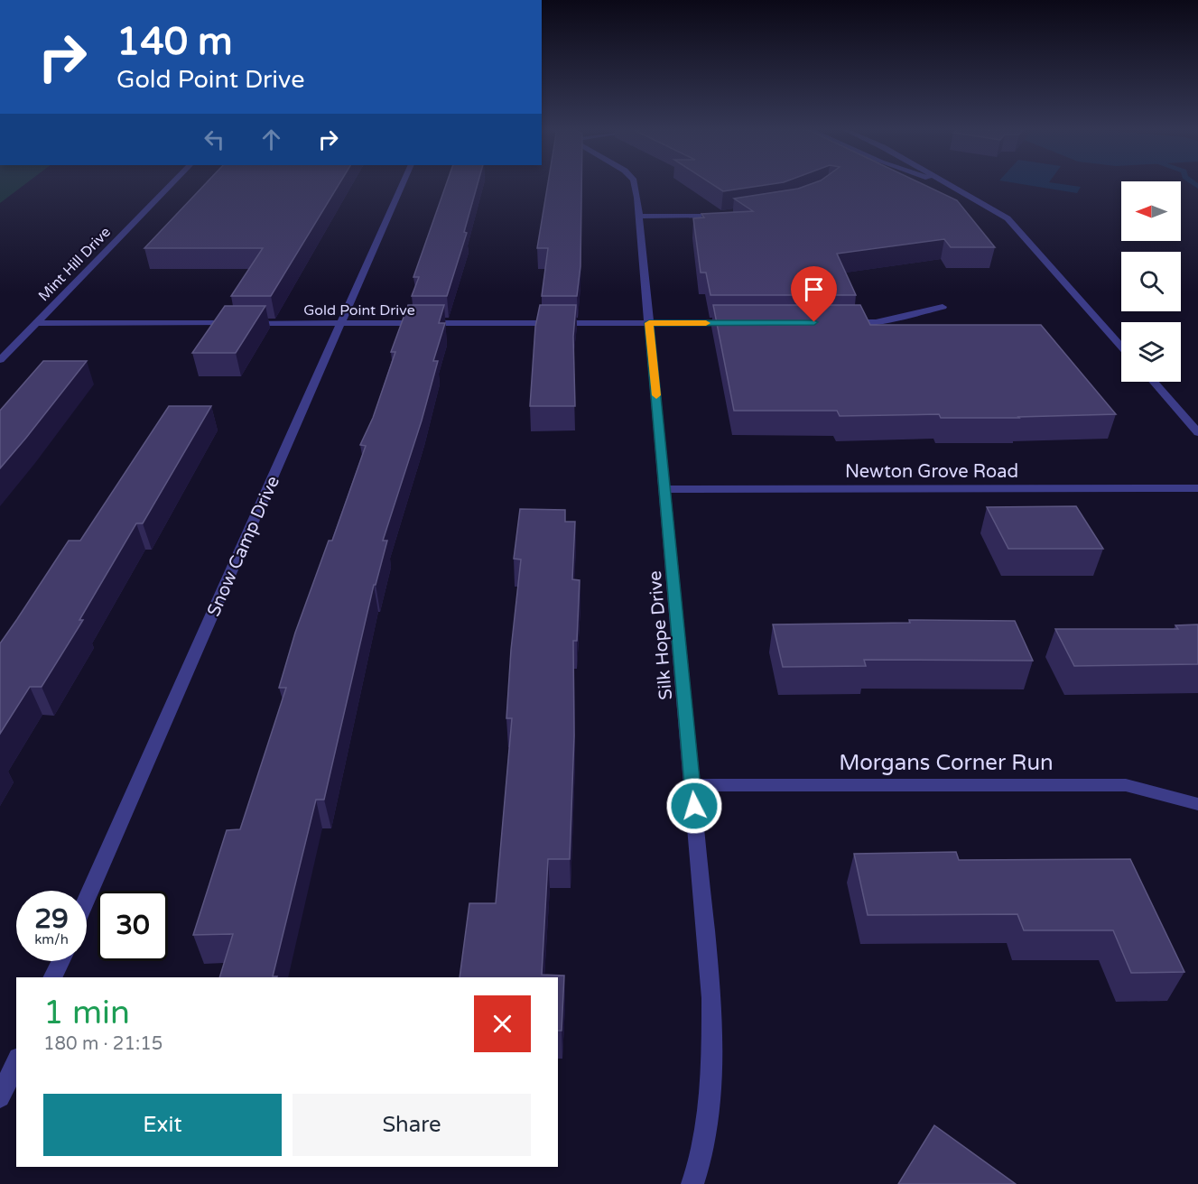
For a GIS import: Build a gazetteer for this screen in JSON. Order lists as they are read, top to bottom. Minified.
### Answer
{"streets":{"street":["Mint Hill Drive","Gold Point Drive","Newton Grove Road","Snow Camp Drive","Silk Hope Drive","Morgans Corner Run"]},"crossings":[["Mint Hill Drive","Gold Point Drive"],["Gold Point Drive","Snow Camp Drive"],["Gold Point Drive","Silk Hope Drive"],["Newton Grove Road","Silk Hope Drive"],["Silk Hope Drive","Morgans Corner Run"]],"north":"left","page":{"turn":["140 m","Gold Point Drive"],"speed":"29 km/h","limit":"30","heading":["1 min","180 m · 21:15"],"buttons":["Exit","Share"]}}
